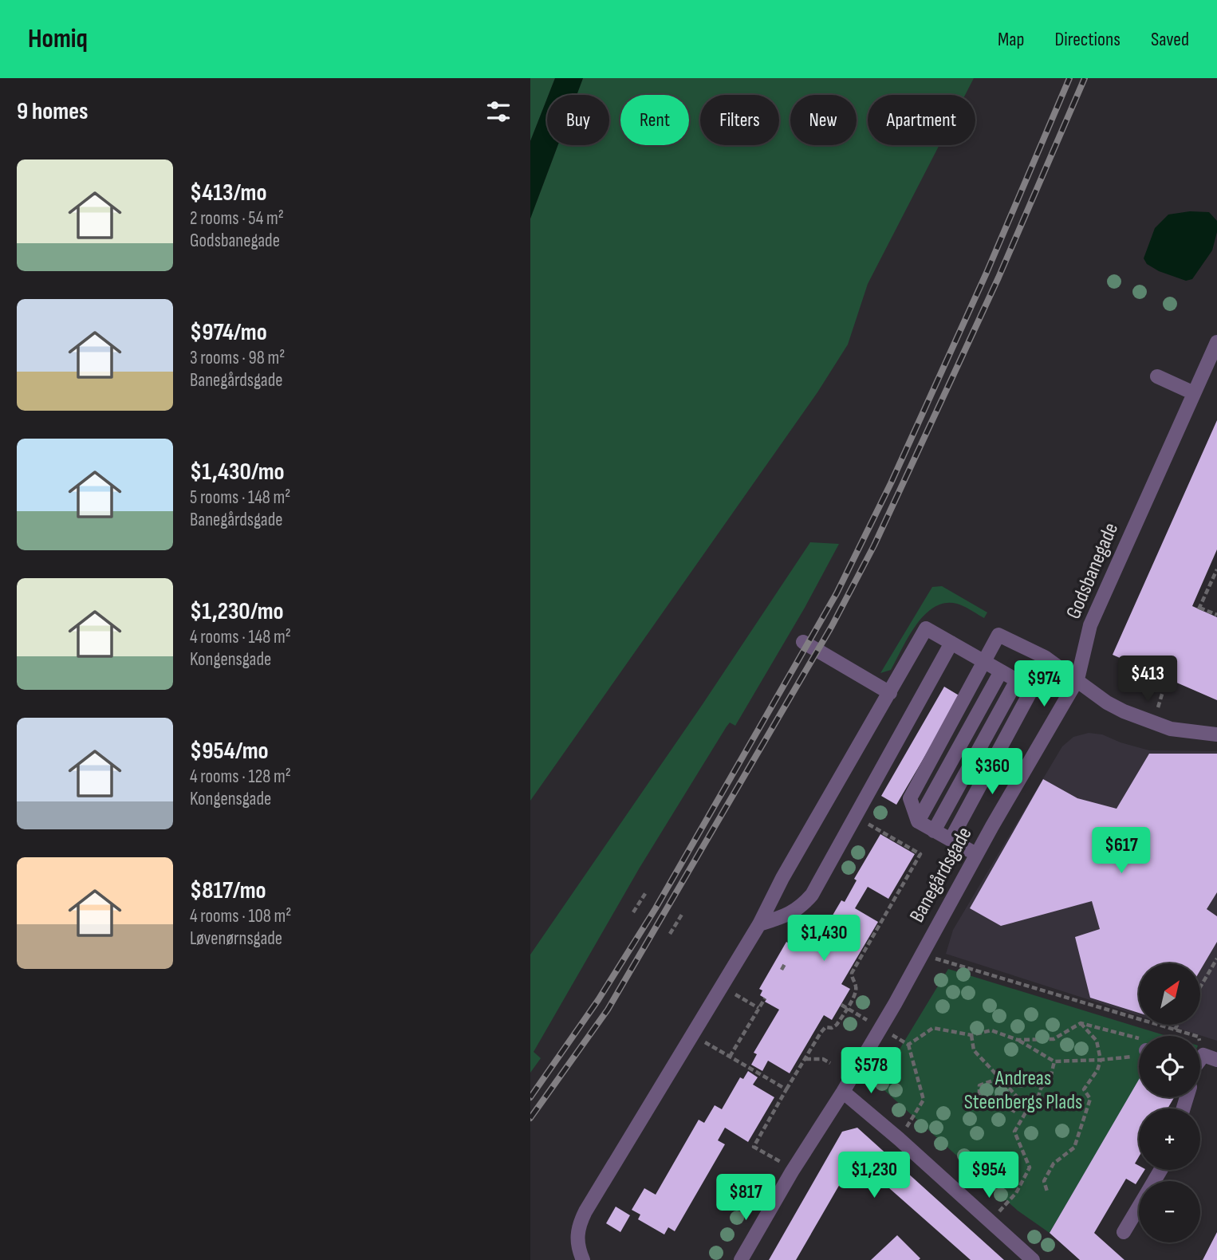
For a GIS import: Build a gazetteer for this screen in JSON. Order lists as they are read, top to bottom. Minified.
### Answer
{"streets":{"street":["Godsbanegade","Banegårdsgade"]},"crossings":[["Godsbanegade","Banegårdsgade"]],"parks":["Andreas Steenbergs Plads"],"north":"top right","page":{"header":"Homiq","nav":["Map","Directions","Saved"],"heading":"9 homes","chip":["Buy","Rent","Filters","New","Apartment"],"list":[{"name":"$413/mo","note":"2 rooms · 54 m² · Godsbanegade"},{"name":"$974/mo","note":"3 rooms · 98 m² · Banegårdsgade"},{"name":"$1,430/mo","note":"5 rooms · 148 m² · Banegårdsgade"},{"name":"$1,230/mo","note":"4 rooms · 148 m² · Kongensgade"},{"name":"$954/mo","note":"4 rooms · 128 m² · Kongensgade"},{"name":"$817/mo","note":"4 rooms · 108 m² · Løvenørnsgade"}],"price":["$413","$974","$360","$617","$1,430","$578","$1,230","$954","$817"],"map_buttons":["+","−"]}}
